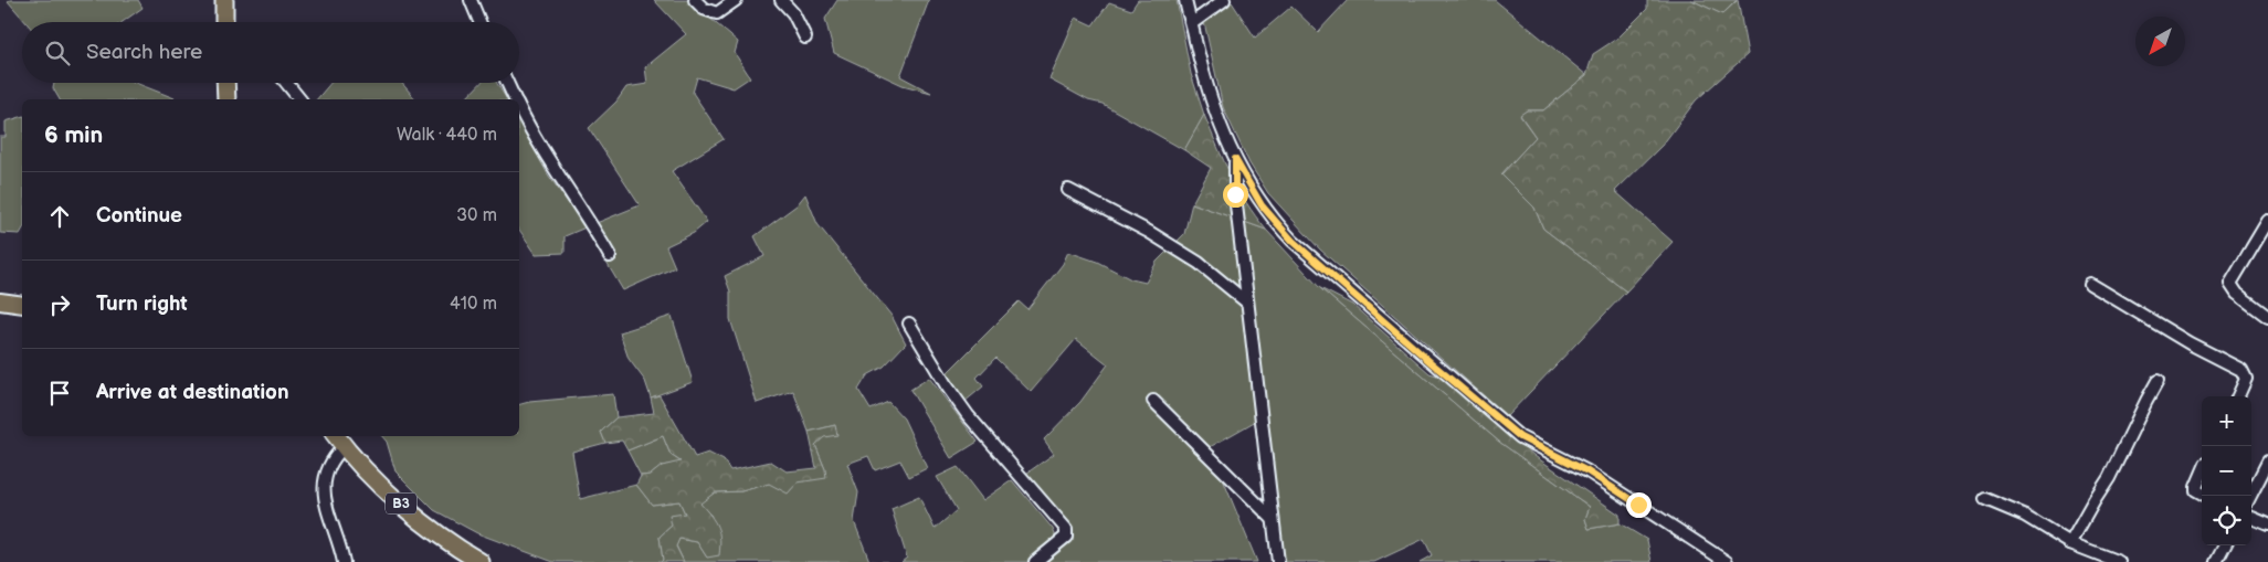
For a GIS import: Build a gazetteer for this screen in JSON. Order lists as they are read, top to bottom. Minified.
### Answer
{"streets":{"highway":["B3"]},"north":"bottom left","page":{"search":"Search here","heading":["6 min","Walk · 440 m"],"list":[["Continue","30 m"],["Turn right","410 m"],"Arrive at destination"],"map_buttons":["+","−"]}}
